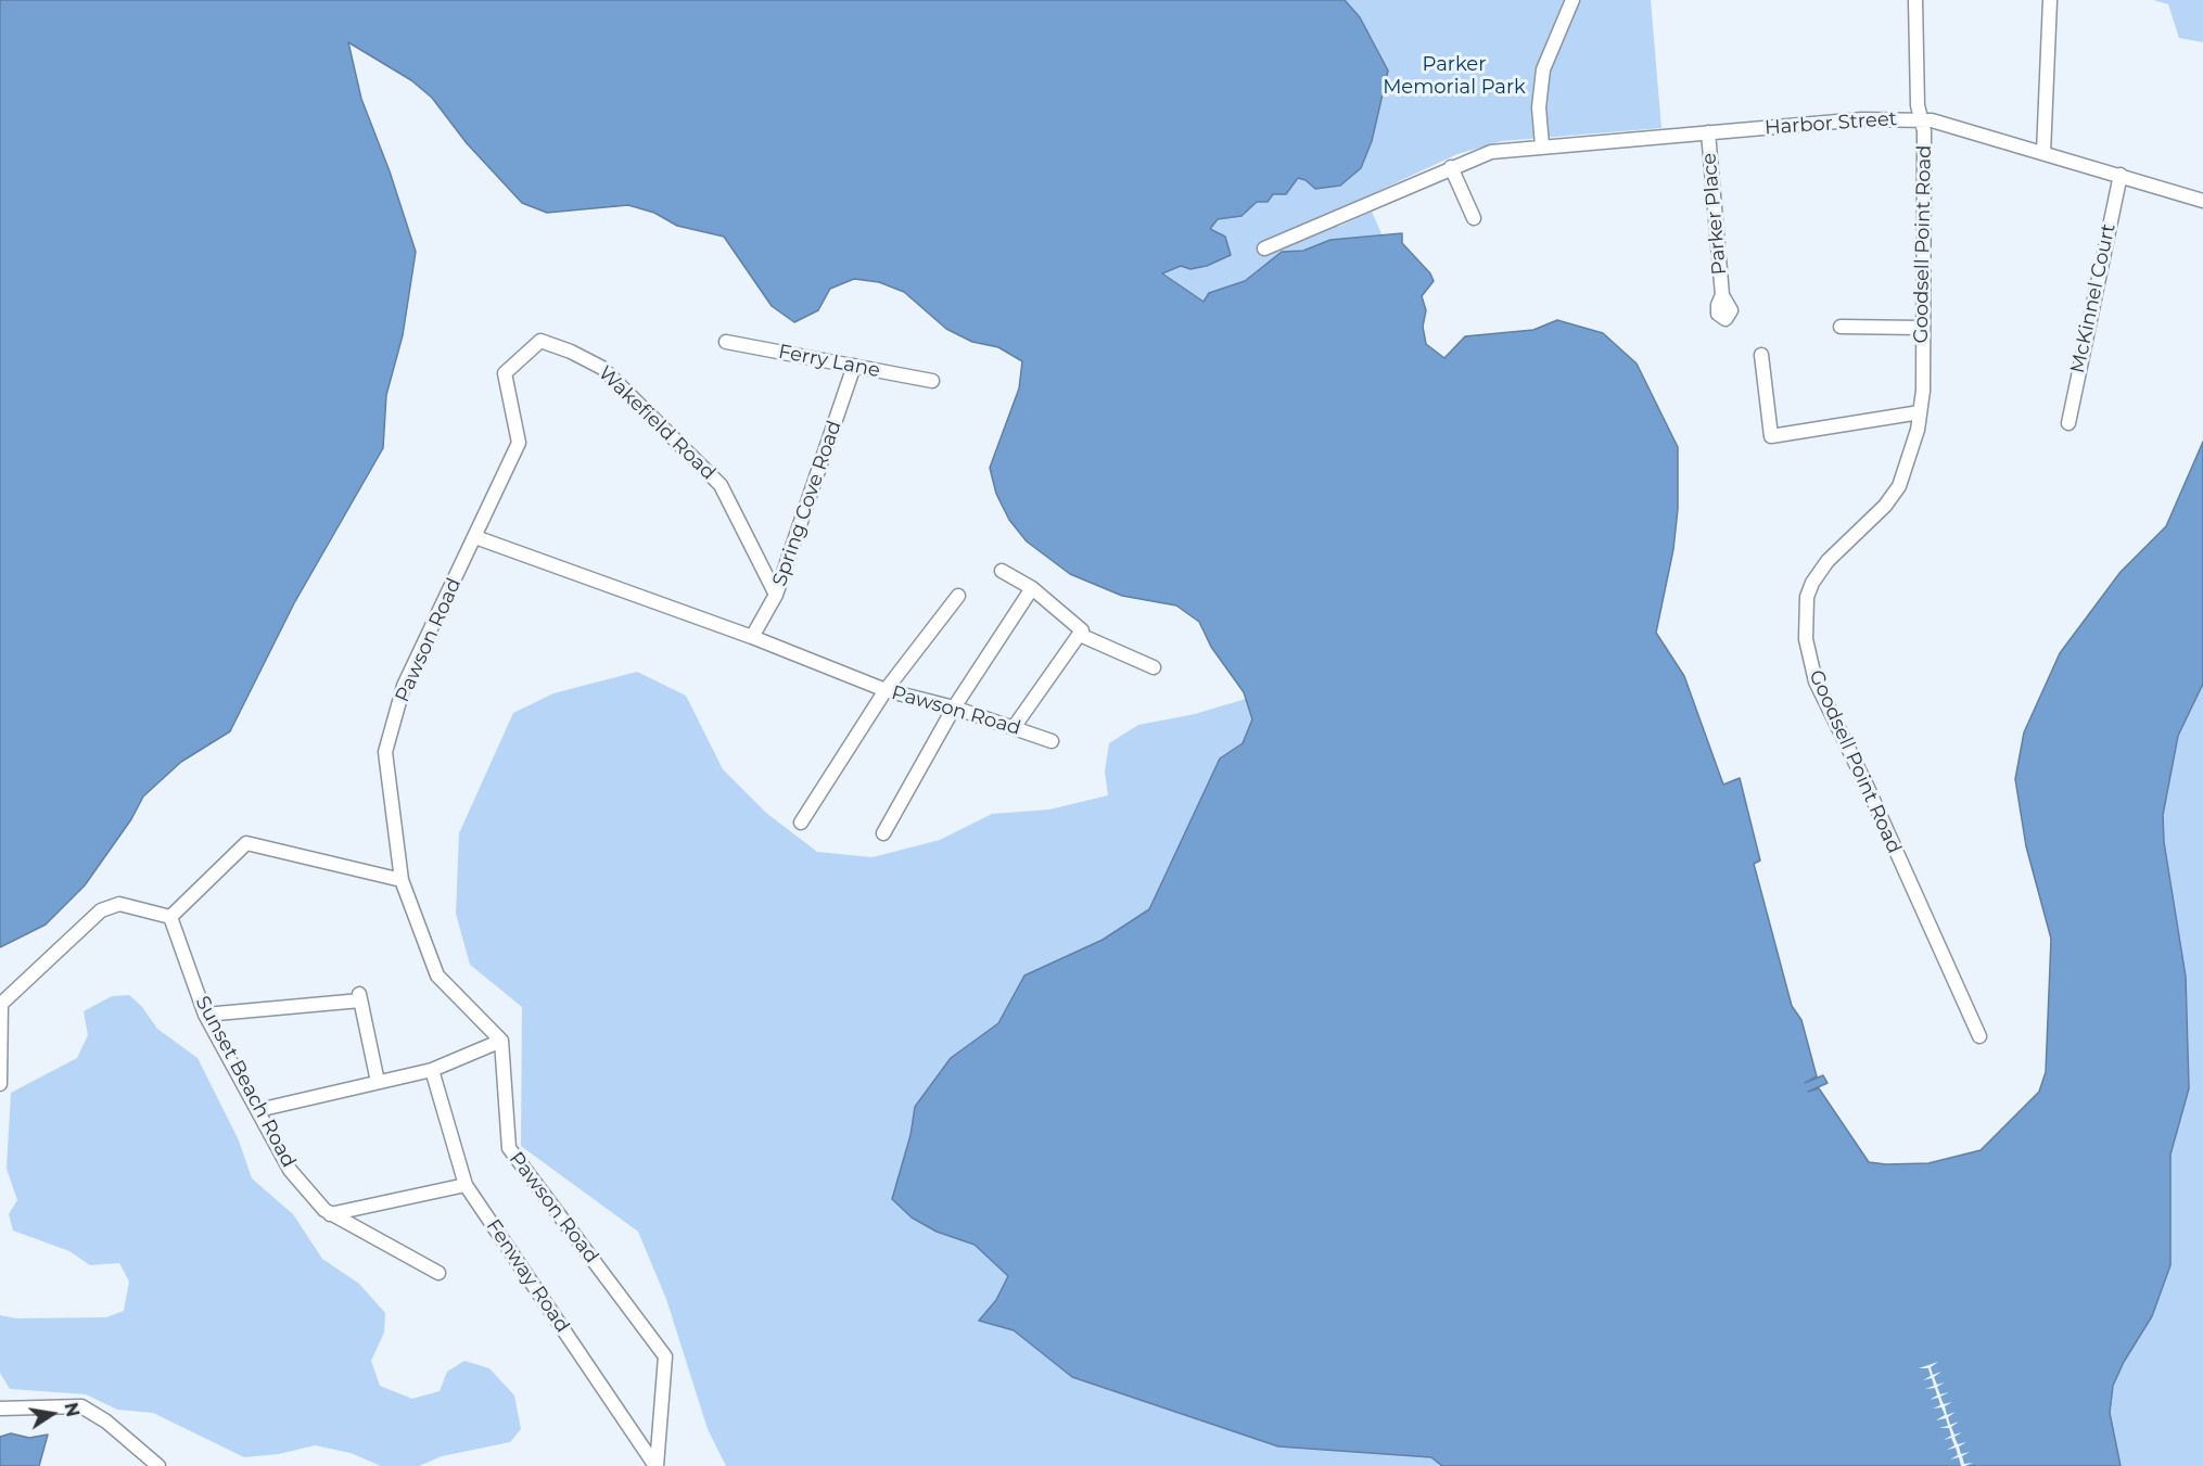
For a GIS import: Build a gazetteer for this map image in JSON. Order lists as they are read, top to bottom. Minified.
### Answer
{"streets":{"street":["Harbor Street","Parker Place","Goodsell Point Road","McKinnel Court","Ferry Lane","Wakefield Road","Spring Cove Road","Pawson Road","Sunset Beach Road","Fenway Road"]},"crossings":[["Harbor Street","Parker Place"],["Harbor Street","Goodsell Point Road"],["Harbor Street","McKinnel Court"],["Ferry Lane","Spring Cove Road"],["Wakefield Road","Spring Cove Road"],["Wakefield Road","Pawson Road"],["Spring Cove Road","Pawson Road"],["Pawson Road","Fenway Road"]],"parks":["Parker Memorial Park"],"north":"right"}
